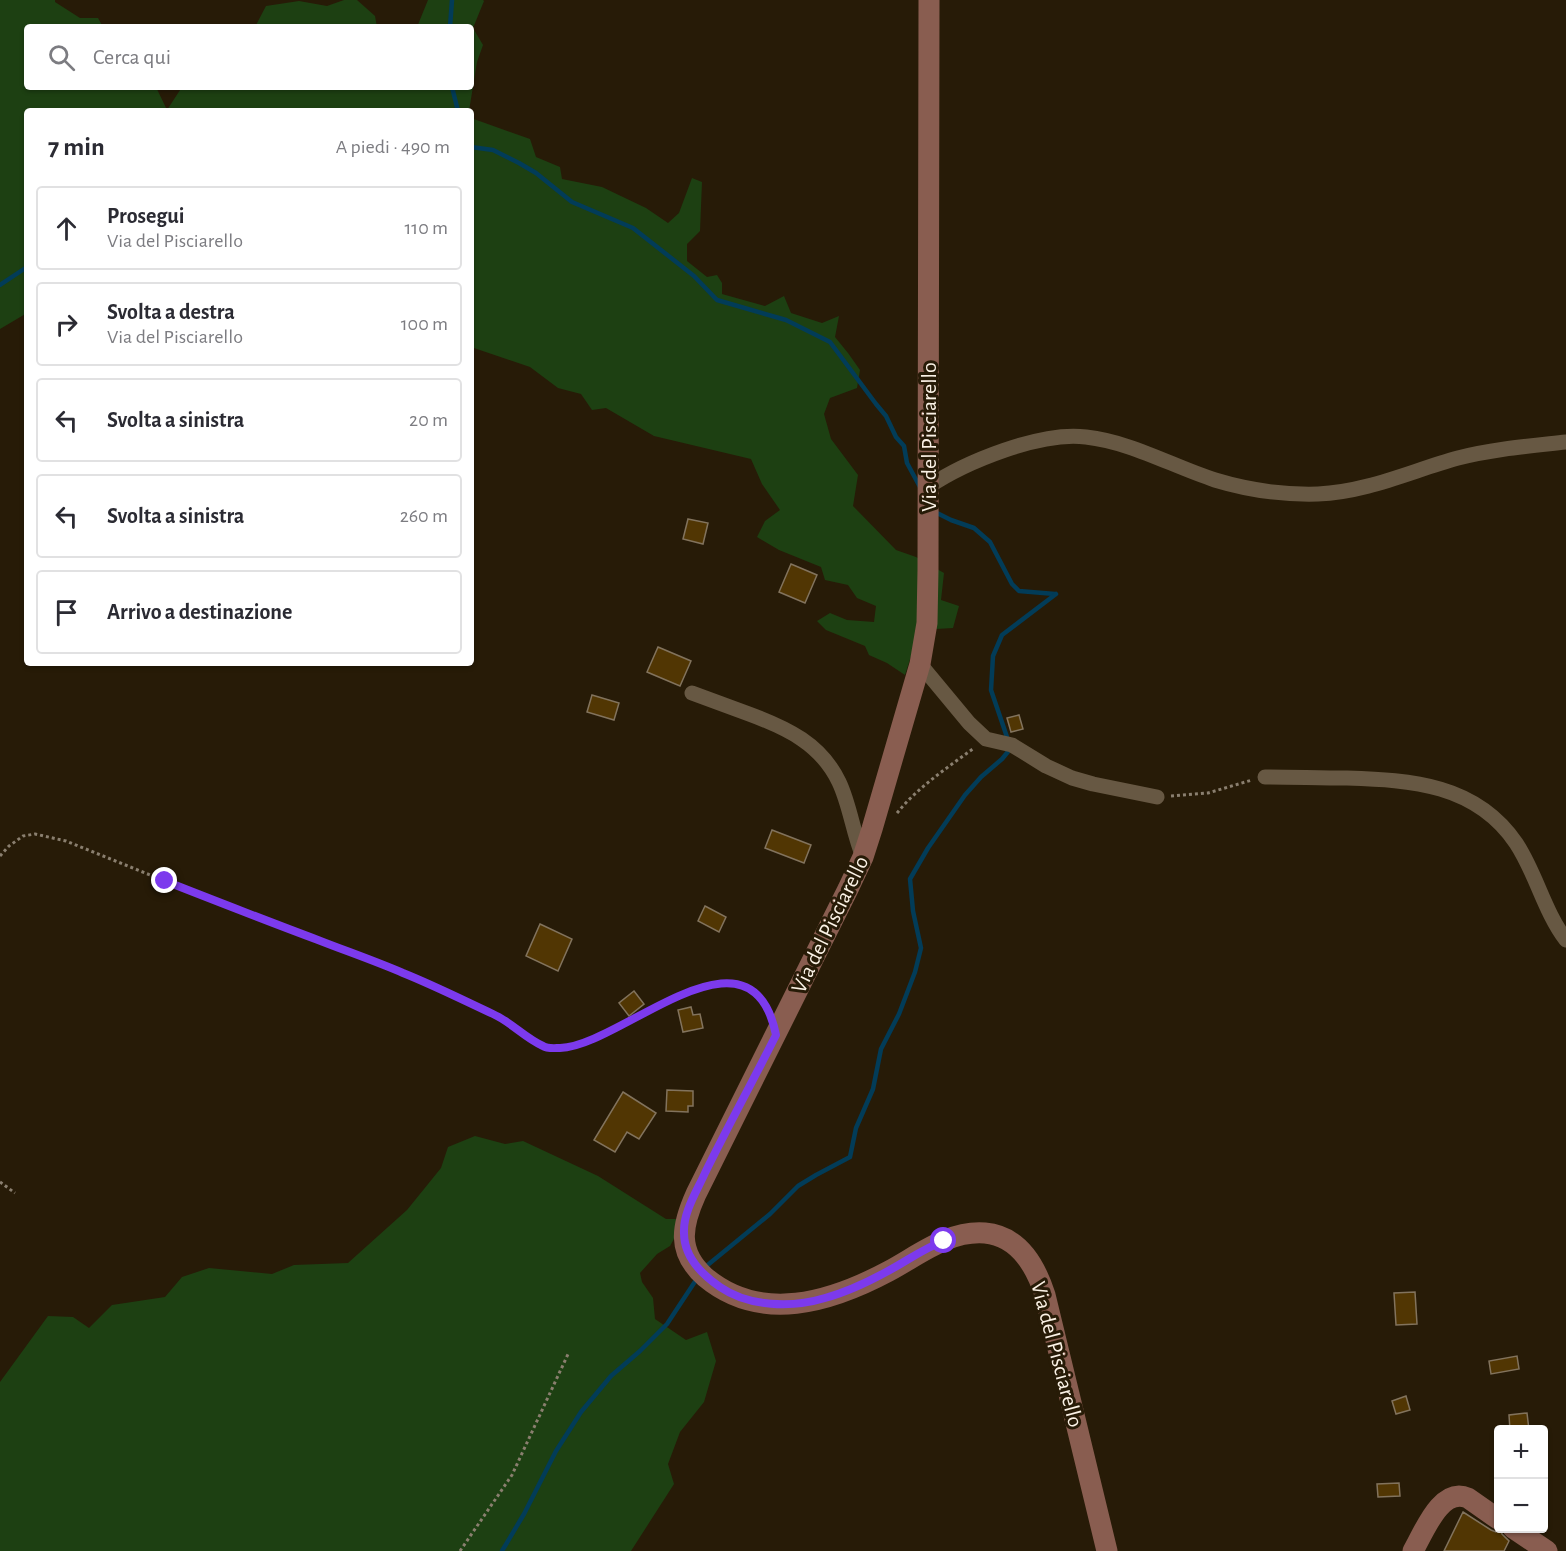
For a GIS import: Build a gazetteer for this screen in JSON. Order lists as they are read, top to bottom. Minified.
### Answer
{"streets":{"street":["Via del Pisciarello"]},"page":{"search":"Cerca qui","heading":["7 min","A piedi · 490 m"],"list":[["Prosegui","Via del Pisciarello","110 m"],["Svolta a destra","Via del Pisciarello","100 m"],["Svolta a sinistra","20 m"],["Svolta a sinistra","260 m"],"Arrivo a destinazione"],"map_buttons":["+","−"]}}
